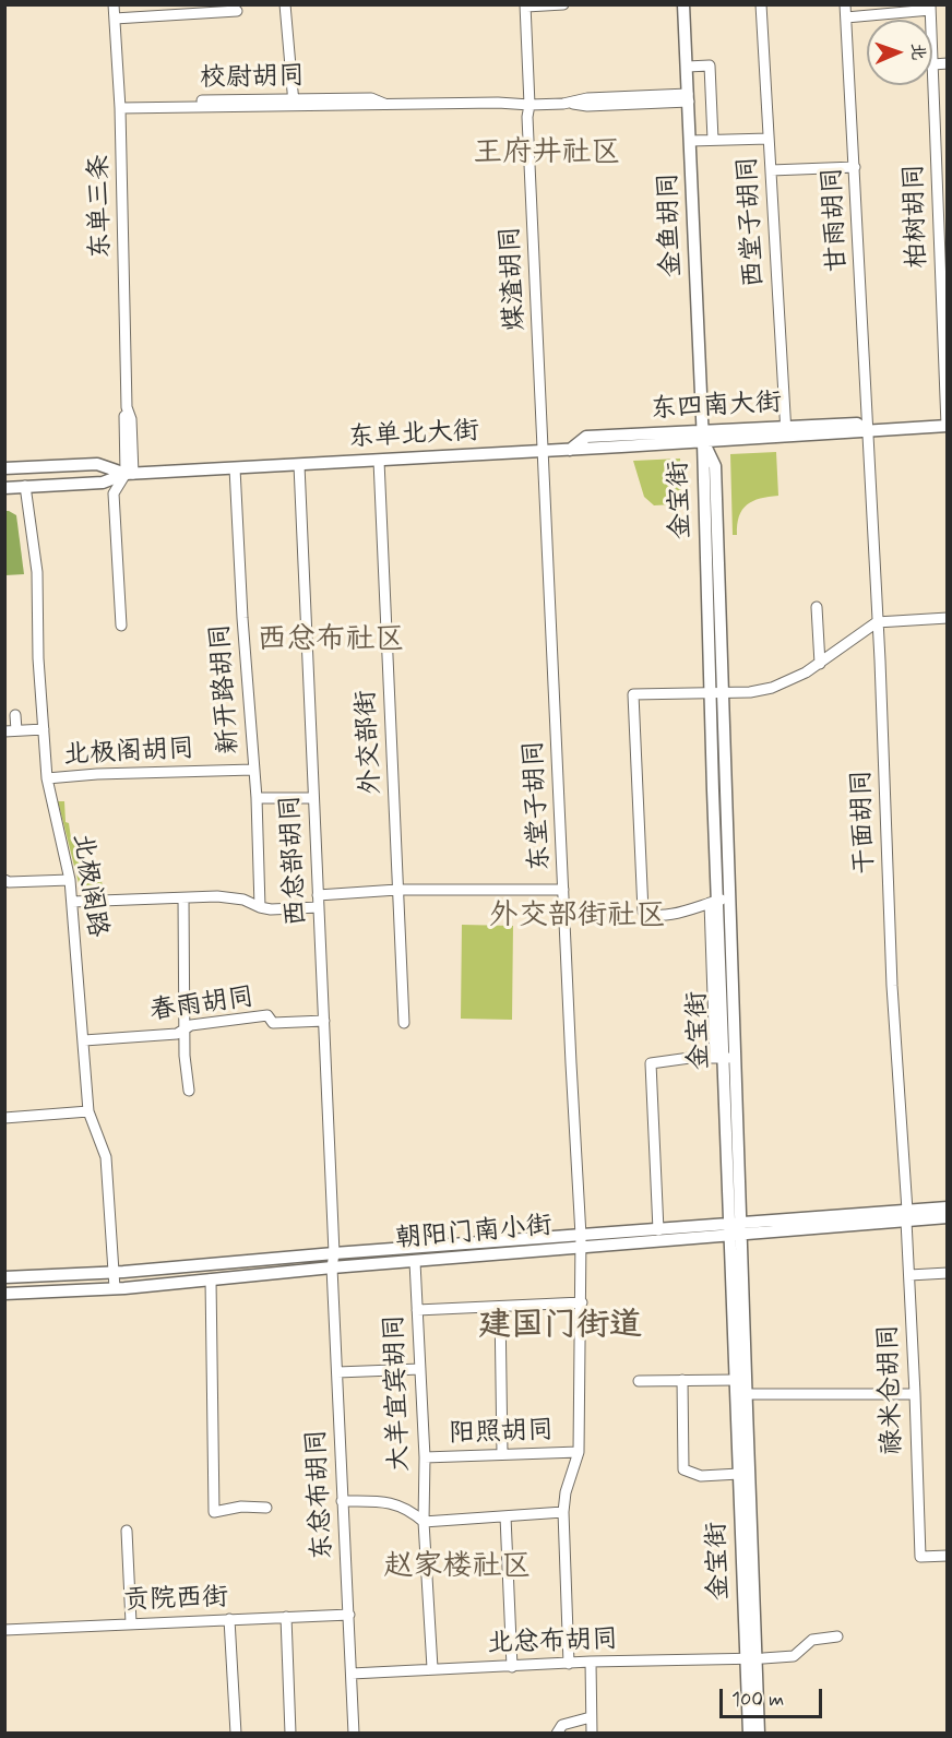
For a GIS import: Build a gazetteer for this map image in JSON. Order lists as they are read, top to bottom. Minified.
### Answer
{"streets":{"main road":["金鱼胡同","东四南大街","东单北大街","金宝街","朝阳门南小街"],"street":["校尉胡同","东单三条","柏树胡同","甘雨胡同","西堂子胡同","煤渣胡同","新开路胡同","外交部街","北极阁胡同","东堂子胡同","干面胡同","西总部胡同","北极阁路","春雨胡同","禄米仓胡同","大羊宜宾胡同","阳照胡同","东总布胡同","贡院西街","北总布胡同"]},"crossings":[["校尉胡同","东单三条"],["校尉胡同","金鱼胡同"],["校尉胡同","煤渣胡同"],["东单三条","东单北大街"],["柏树胡同","东四南大街"],["甘雨胡同","东四南大街"],["甘雨胡同","干面胡同"],["西堂子胡同","东四南大街"],["金鱼胡同","东四南大街"],["金鱼胡同","东单北大街"],["金鱼胡同","金宝街"],["煤渣胡同","东单北大街"],["煤渣胡同","东堂子胡同"],["东四南大街","东单北大街"],["东四南大街","金宝街"],["东四南大街","干面胡同"],["东单北大街","金宝街"],["东单北大街","新开路胡同"],["东单北大街","外交部街"],["东单北大街","东堂子胡同"],["东单北大街","西总部胡同"],["东单北大街","北极阁路"],["金宝街","朝阳门南小街"],["金宝街","北总布胡同"],["新开路胡同","北极阁胡同"],["北极阁胡同","北极阁路"],["东堂子胡同","朝阳门南小街"],["东堂子胡同","阳照胡同"],["东堂子胡同","北总布胡同"],["干面胡同","朝阳门南小街"],["干面胡同","禄米仓胡同"],["西总部胡同","春雨胡同"],["西总部胡同","朝阳门南小街"],["西总部胡同","东总布胡同"],["北极阁路","春雨胡同"],["北极阁路","朝阳门南小街"],["朝阳门南小街","禄米仓胡同"],["朝阳门南小街","大羊宜宾胡同"],["朝阳门南小街","东总布胡同"],["大羊宜宾胡同","阳照胡同"],["大羊宜宾胡同","北总布胡同"],["东总布胡同","贡院西街"],["东总布胡同","北总布胡同"]],"districts":["王府井社区","西总布社区","外交部街社区","建国门街道","赵家楼社区"],"scale_bar":"100 m","north":"right"}
